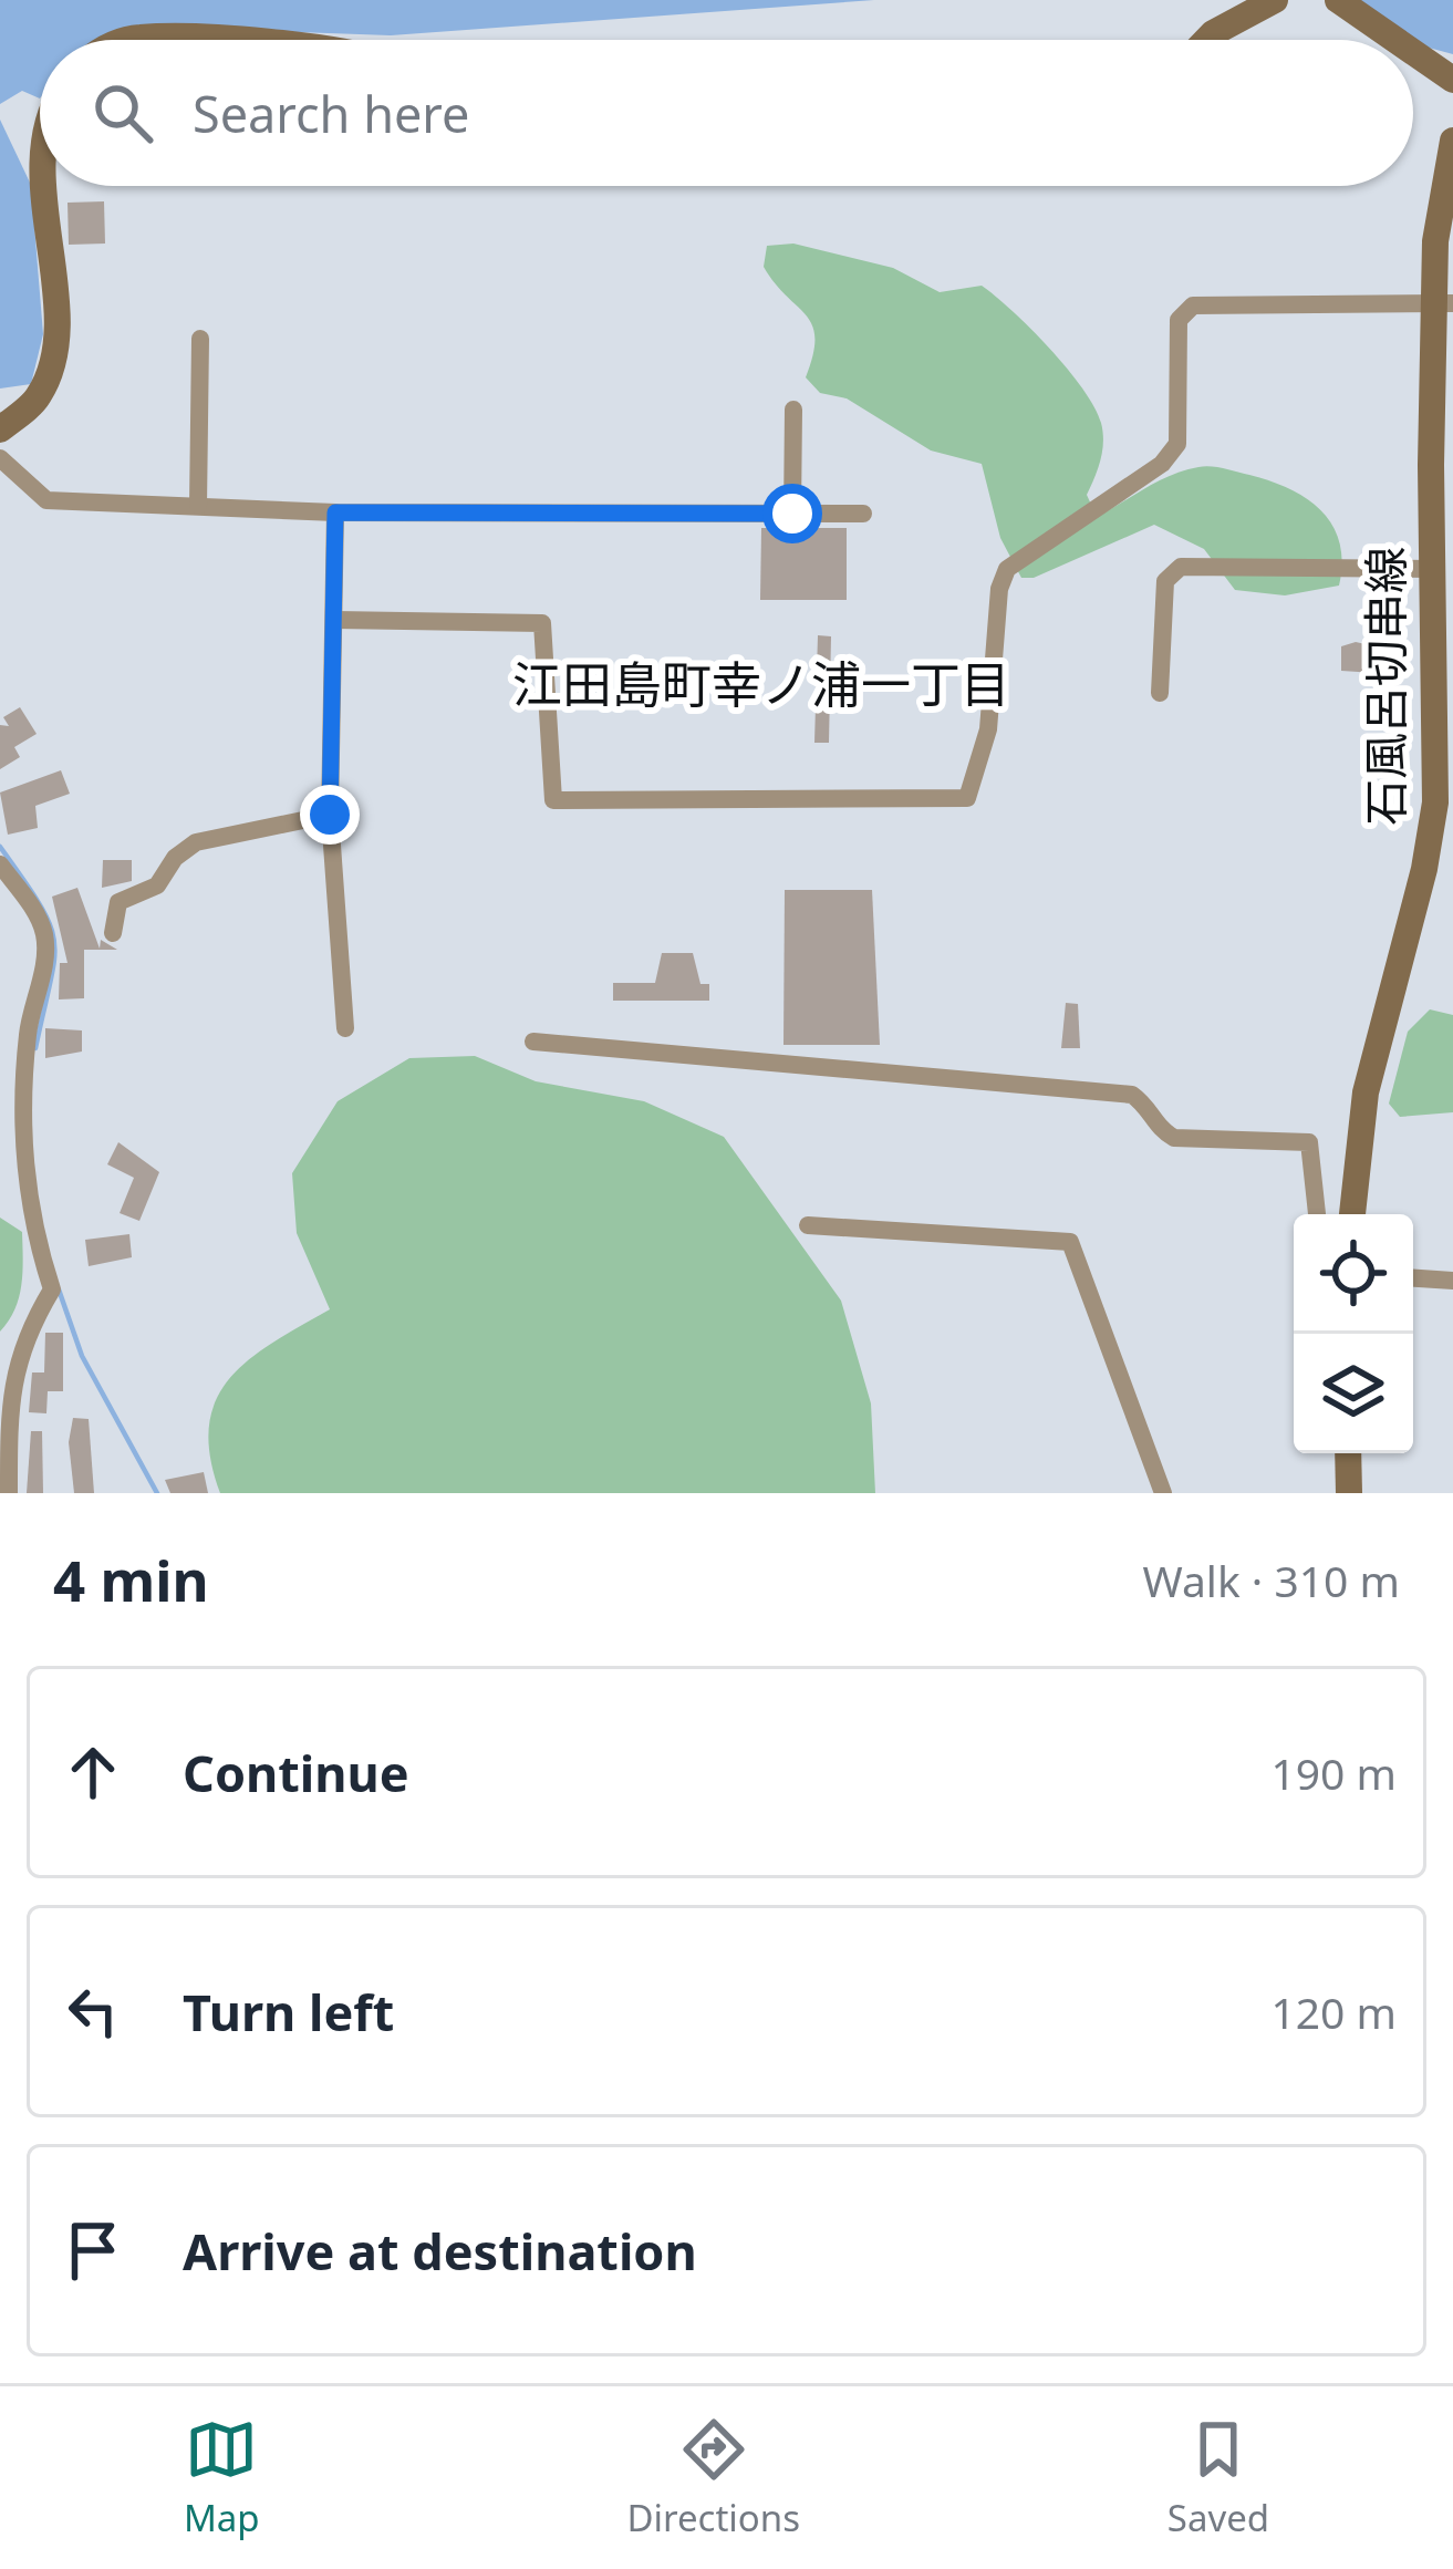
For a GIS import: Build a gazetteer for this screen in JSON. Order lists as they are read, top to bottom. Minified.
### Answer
{"streets":{"main road":["石風呂切串線"]},"districts":["江田島町幸ノ浦一丁目"],"page":{"search":"Search here","heading":["4 min","Walk · 310 m"],"list":[["Continue","190 m"],["Turn left","120 m"],"Arrive at destination"],"nav":["Map","Directions","Saved"]}}
